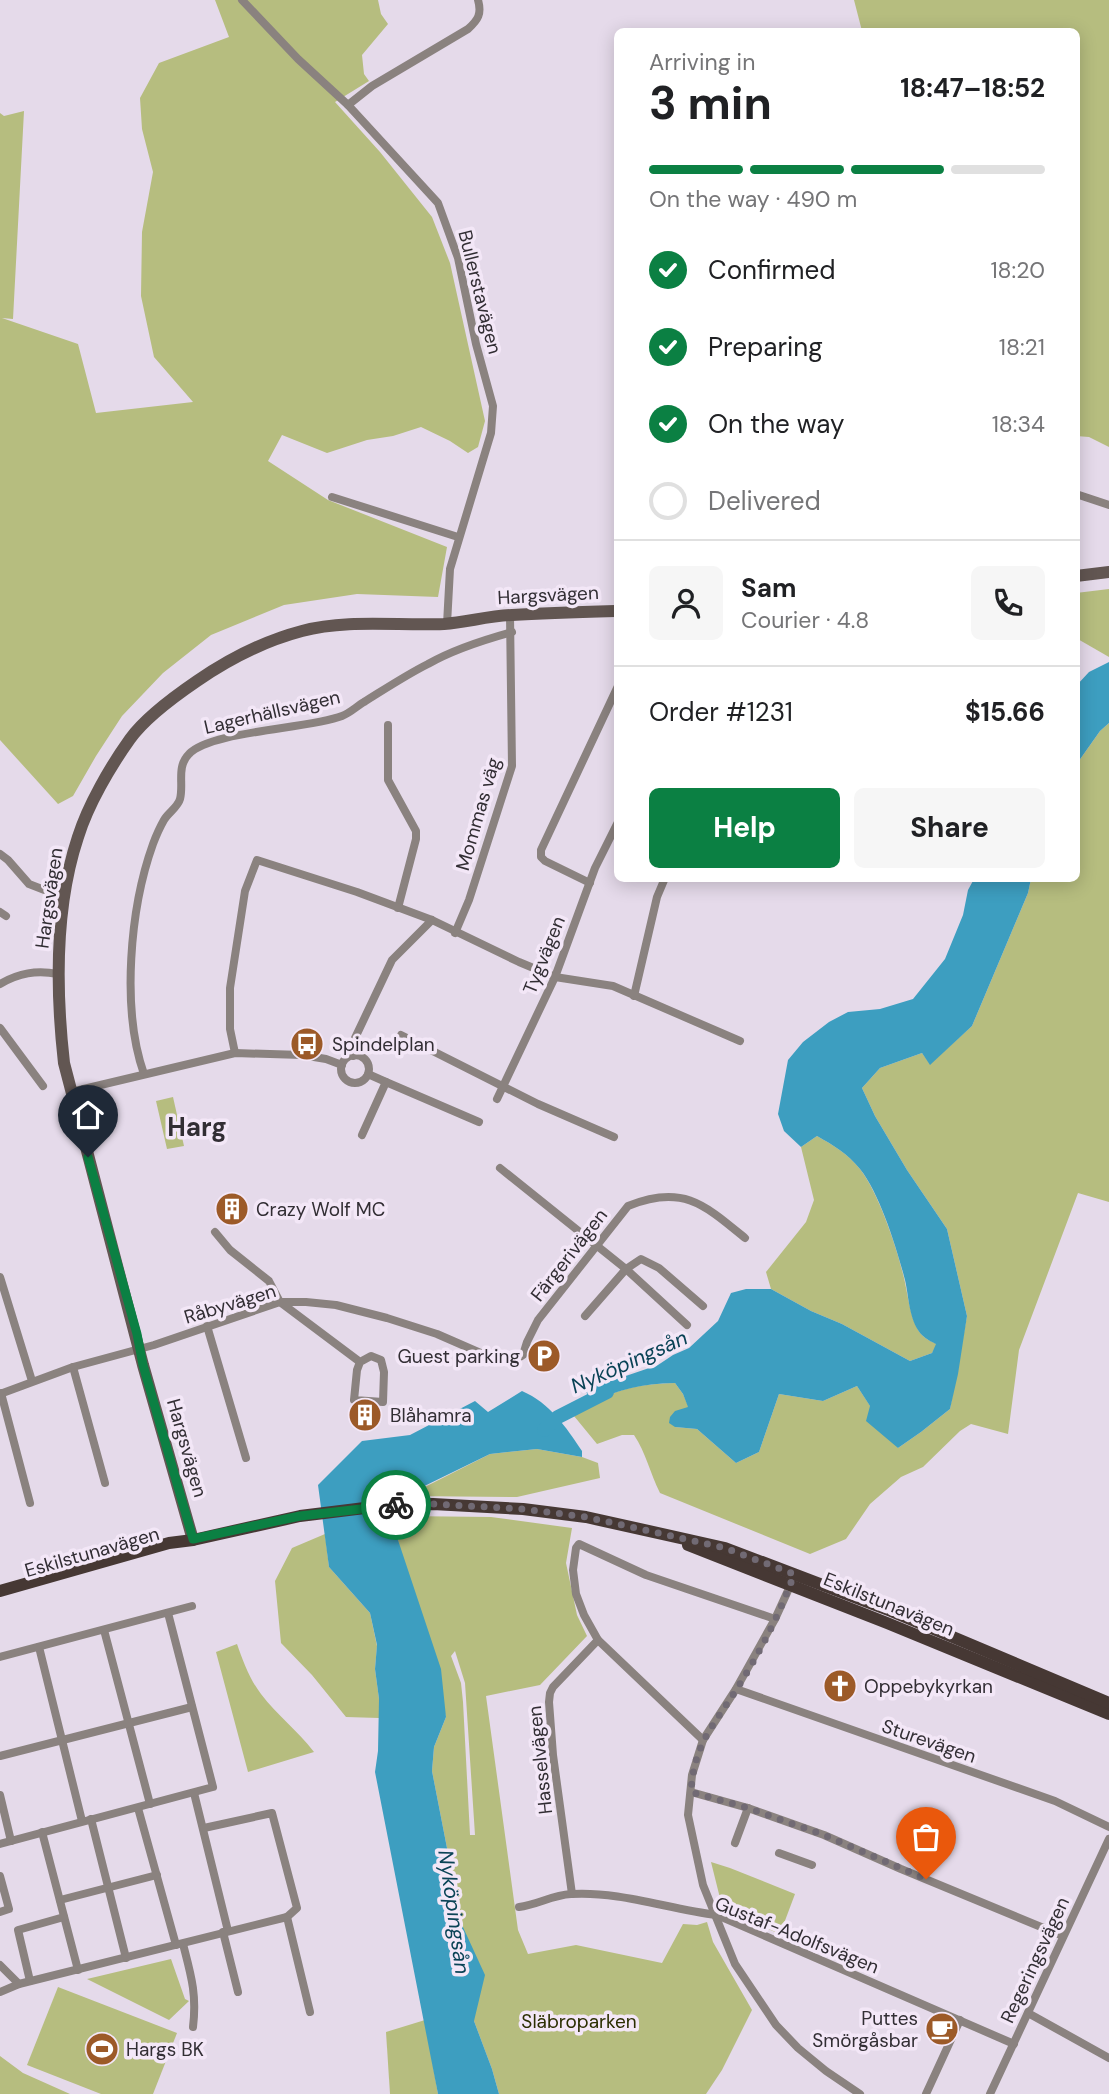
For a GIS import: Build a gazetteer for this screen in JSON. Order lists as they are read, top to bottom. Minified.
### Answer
{"streets":{"main road":["Eskilstunavägen"],"street":["Bullerstavägen","Hargsvägen","Lagerhällsvägen","Mommas väg","Tygvägen","Färgerivägen","Råbyvägen","Sturevägen","Hasselvägen","Gustaf-Adolfsvägen","Regeringsvägen"]},"crossings":[["Bullerstavägen","Hargsvägen"],["Hargsvägen","Mommas väg"],["Hargsvägen","Råbyvägen"],["Hargsvägen","Eskilstunavägen"],["Lagerhällsvägen","Mommas väg"],["Färgerivägen","Råbyvägen"],["Hasselvägen","Gustaf-Adolfsvägen"],["Gustaf-Adolfsvägen","Regeringsvägen"]],"districts":["Harg"],"water":["Nyköpingsån"],"parks":["Släbroparken"],"places":{"bus stop":["Spindelplan"],"building":["Crazy Wolf MC","Blåhamra"],"parking":["Guest parking"],"church":["Oppebykyrkan"],"cafe":["Puttes Smörgåsbar"],"sports":["Hargs BK"]},"page":{"heading":["3 min","Arriving in","18:47–18:52"],"panel":["Sam","Courier · 4.8","Order #1231","$15.66"],"bar":"On the way · 490 m","list":[["Confirmed","18:20"],["Preparing","18:21"],["On the way","18:34"],"Delivered"],"buttons":["Help","Share"]}}
